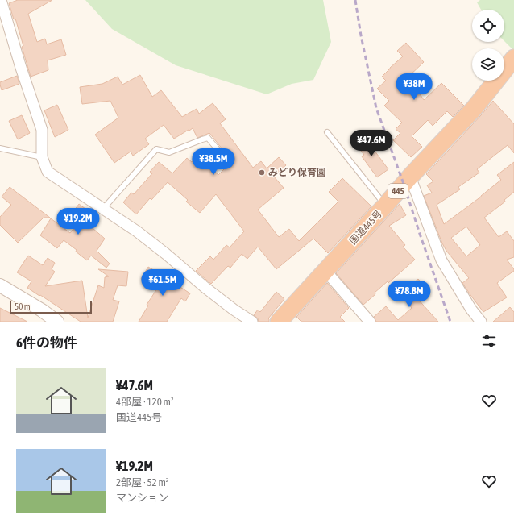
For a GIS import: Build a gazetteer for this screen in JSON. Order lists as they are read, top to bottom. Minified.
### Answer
{"streets":{"highway":["445","国道445号"]},"places":["みどり保育園"],"scale_bar":"50 m","page":{"price":["¥38M","¥47.6M","¥38.5M","¥19.2M","¥61.5M","¥78.8M"],"scale":"50 m","heading":"6件の物件","list":[{"name":"¥47.6M","note":"4部屋 · 120 m² · 国道445号"},{"name":"¥19.2M","note":"2部屋 · 52 m² · マンション"}]}}
